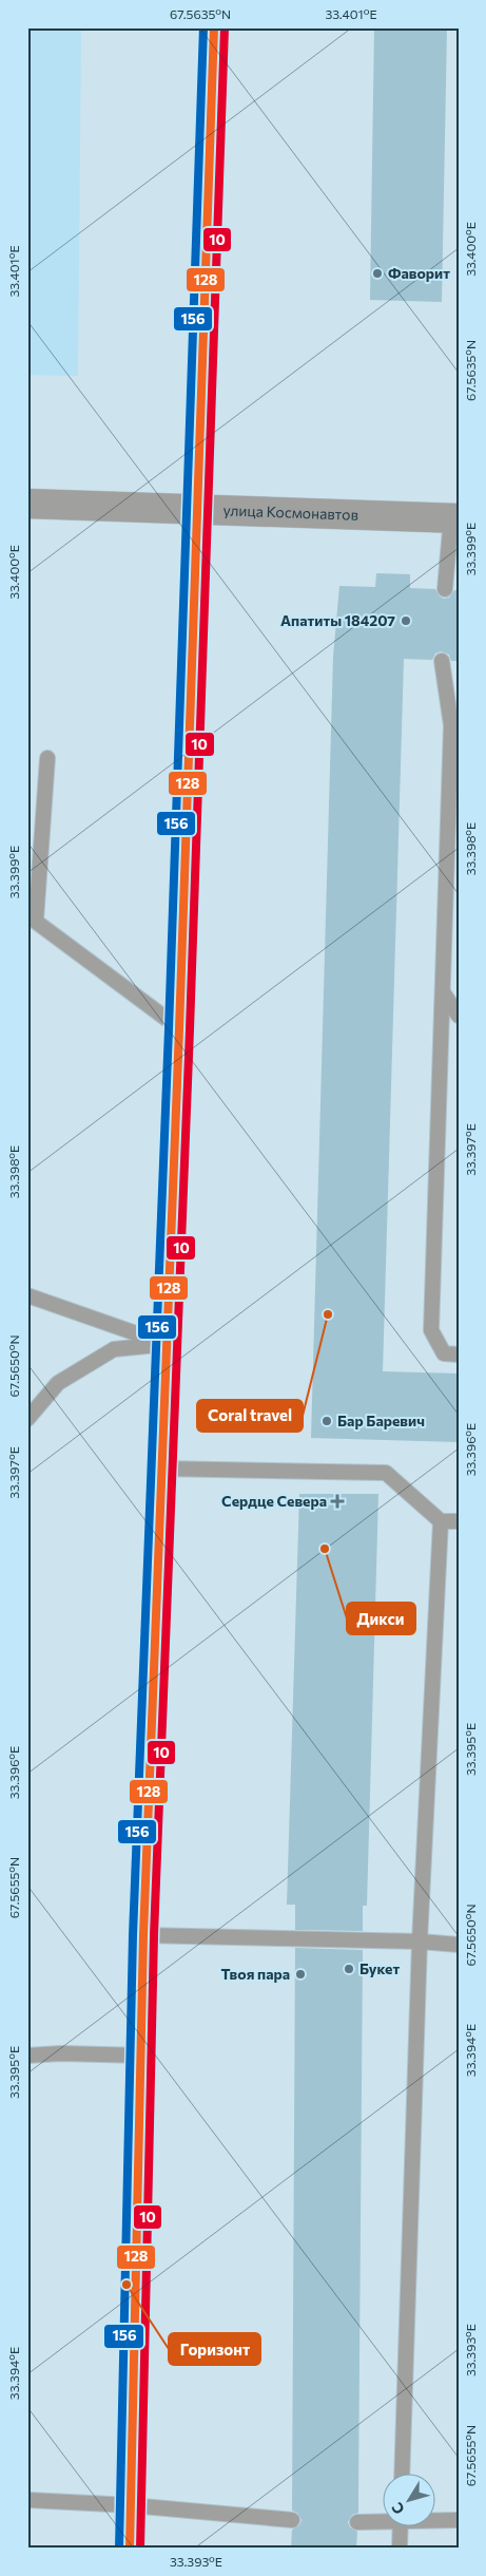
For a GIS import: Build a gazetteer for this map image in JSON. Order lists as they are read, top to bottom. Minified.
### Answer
{"streets":{"street":["улица Космонавтов"]},"places":{"other":["Фаворит","Апатиты 184207","Coral travel","Бар Баревич","Дикси","Букет","Твоя пара","Горизонт"],"health":["Сердце Севера"]},"lines":["transit line 128","transit line 10","transit line 156"],"north":"bottom left","coordinates":["67.5635°N","33.401°E","33.400°E","33.399°E","33.398°E","33.397°E","67.5650°N","33.396°E","33.395°E","67.5655°N","33.394°E","33.393°E"]}
